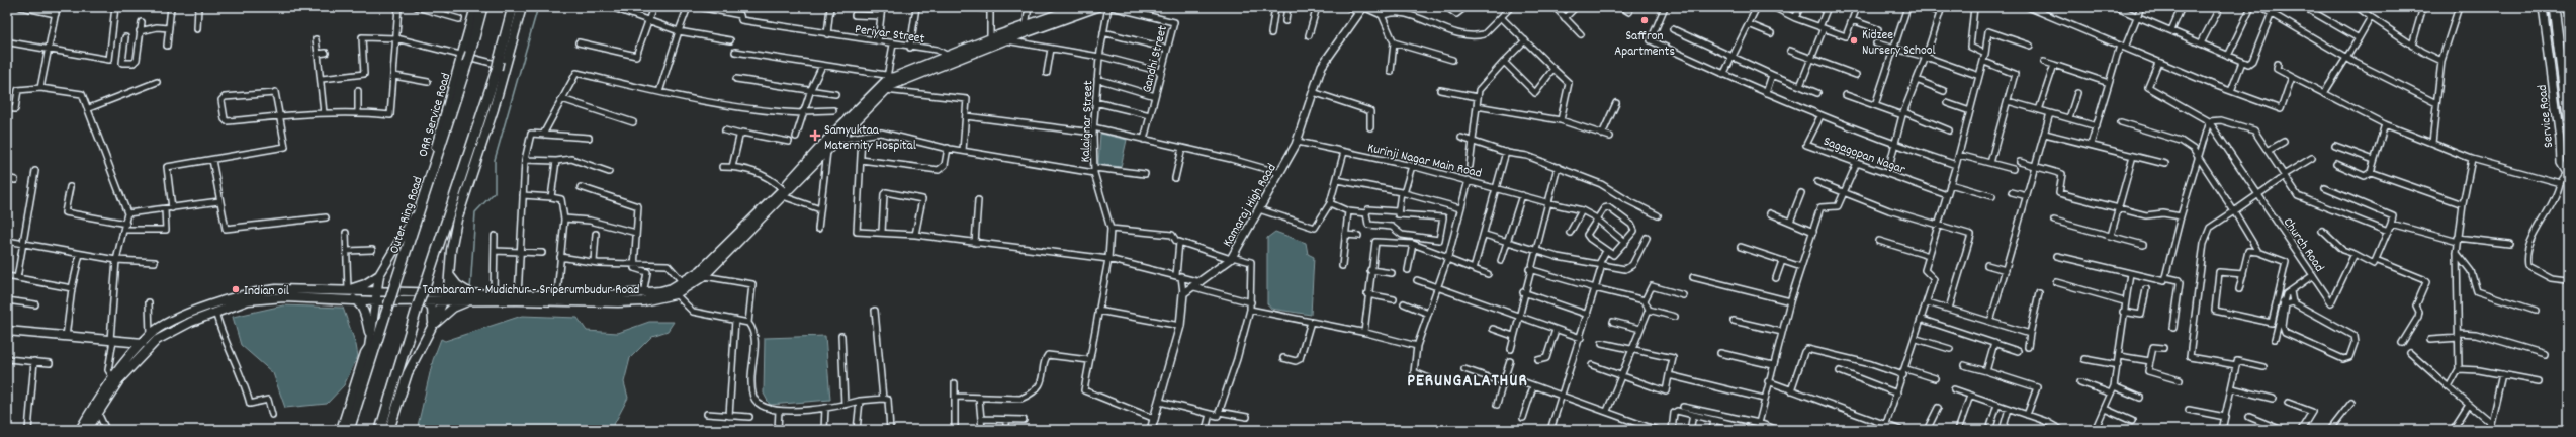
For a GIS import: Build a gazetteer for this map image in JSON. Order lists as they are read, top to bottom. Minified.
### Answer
{"streets":{"highway":["Outer Ring Road"],"main road":["ORR Service Road","Tambaram - Mudichur - Sriperumbudur Road"],"street":["Periyar Street","Gandhi Street","Service Road","Kalaignar Street","Sagagopan Nagar","Kurinji Nagar Main Road","Kamaraj High Road","Church Road"]},"crossings":[["Periyar Street","Tambaram - Mudichur - Sriperumbudur Road"],["ORR Service Road","Outer Ring Road"],["ORR Service Road","Tambaram - Mudichur - Sriperumbudur Road"],["Kurinji Nagar Main Road","Kamaraj High Road"]],"districts":["PERUNGALATHUR"],"places":{"other":["Saffron Apartments","Kidzee Nursery School","Indian oil"],"health":["Samyuktaa Maternity Hospital"]}}
